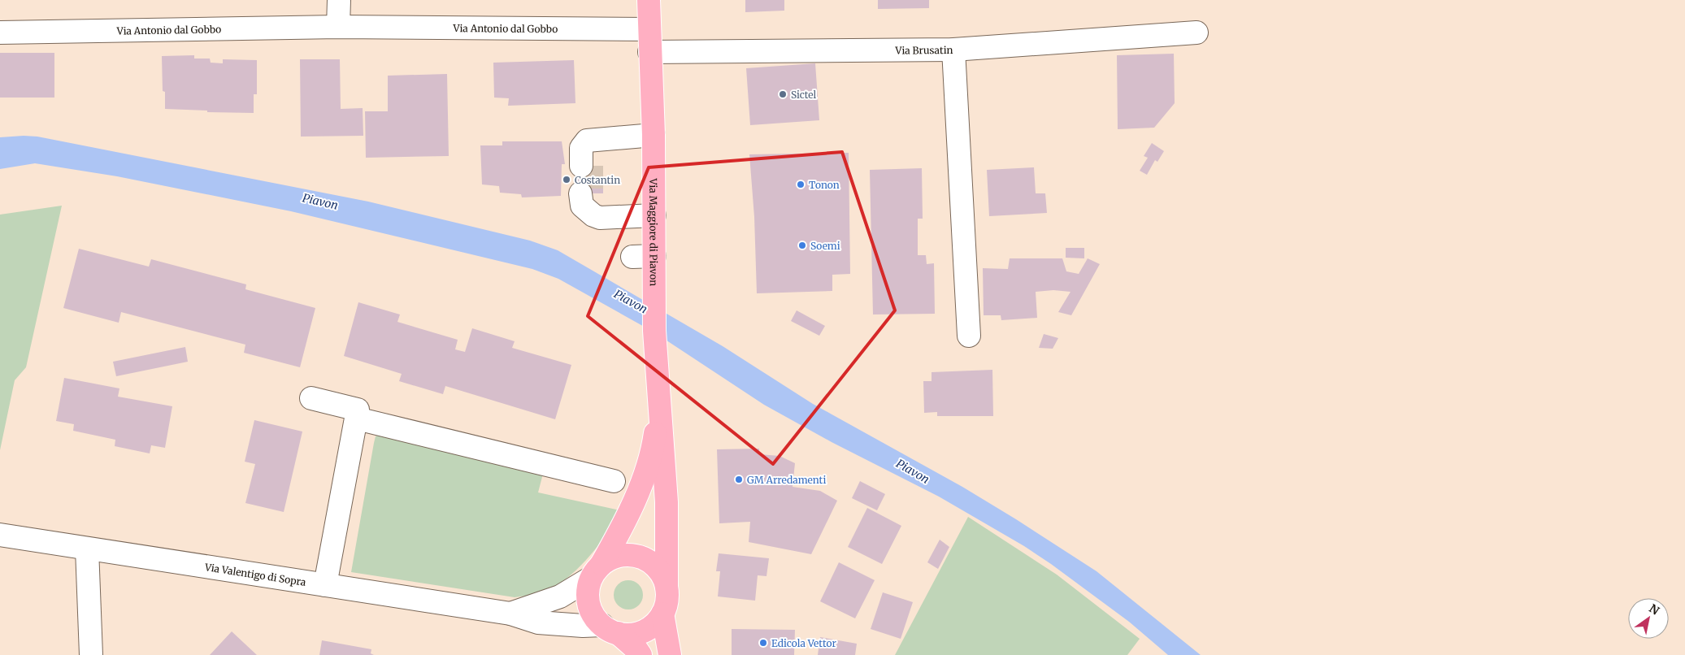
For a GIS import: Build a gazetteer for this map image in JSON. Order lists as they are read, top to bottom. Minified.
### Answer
{"streets":{"main road":["Via Maggiore di Piavon"],"street":["Via Antonio dal Gobbo","Via Brusatin","Via Valentigo di Sopra"]},"crossings":[["Via Antonio dal Gobbo","Via Maggiore di Piavon"],["Via Brusatin","Via Maggiore di Piavon"],["Via Maggiore di Piavon","Via Valentigo di Sopra"]],"water":["Piavon"],"places":["Sictel","Costantin","Tonon","Soemi","GM Arredamenti","Edicola Vettor"],"north":"top right"}
